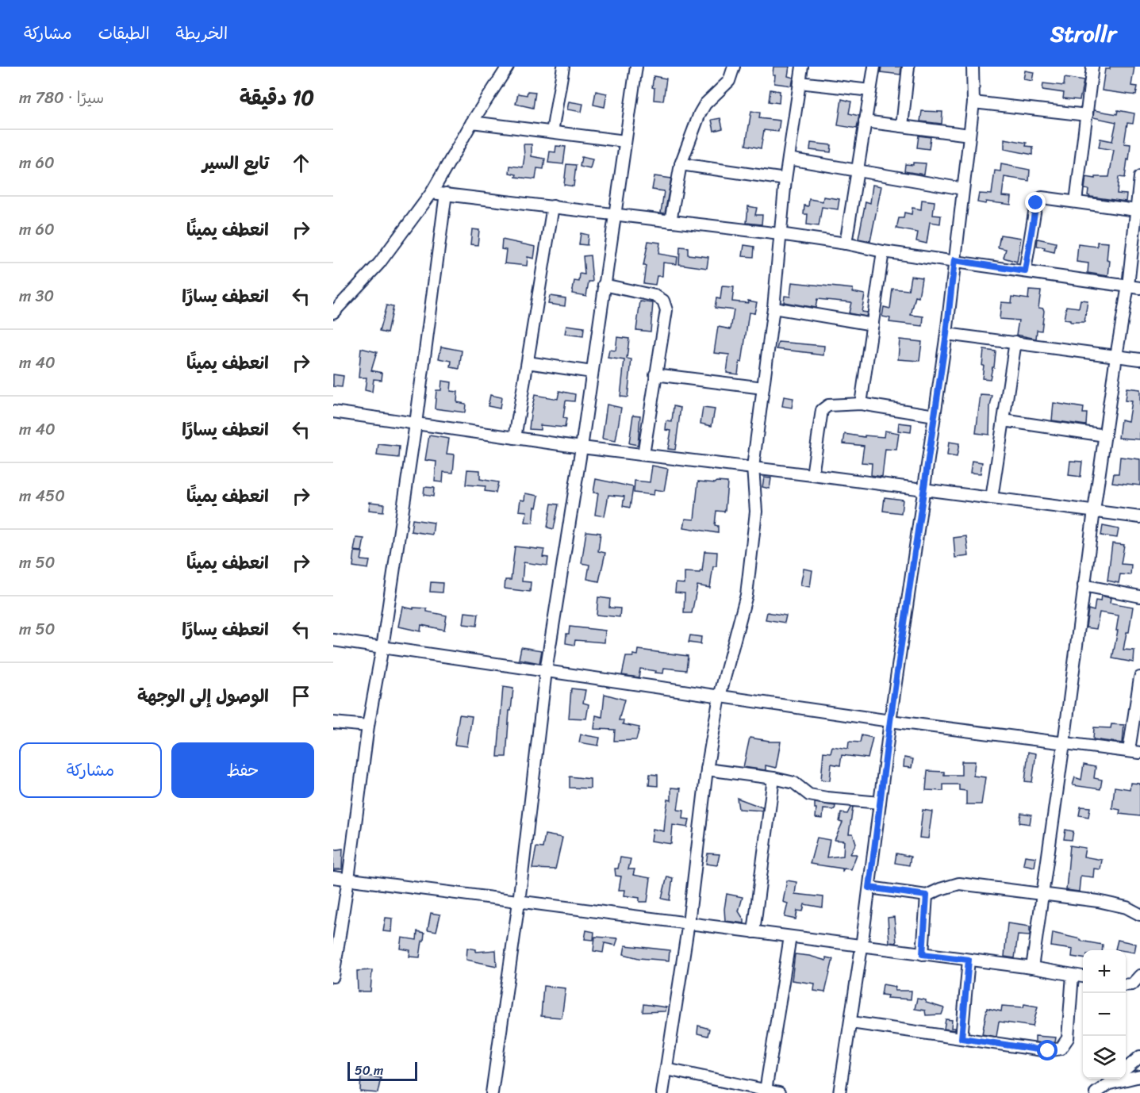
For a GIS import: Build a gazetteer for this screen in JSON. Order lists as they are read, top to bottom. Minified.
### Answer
{"scale_bar":"50 m","page":{"header":"Strollr","nav":["الخريطة","الطبقات","مشاركة"],"heading":["10 دقيقة","سيرًا · 780 m"],"list":[["تابع السير","60 m"],["انعطف يمينًا","60 m"],["انعطف يسارًا","30 m"],["انعطف يمينًا","40 m"],["انعطف يسارًا","40 m"],["انعطف يمينًا","450 m"],["انعطف يمينًا","50 m"],["انعطف يسارًا","50 m"],"الوصول إلى الوجهة"],"buttons":["حفظ","مشاركة"],"map_buttons":["+","−"],"scale":"50 m"}}
